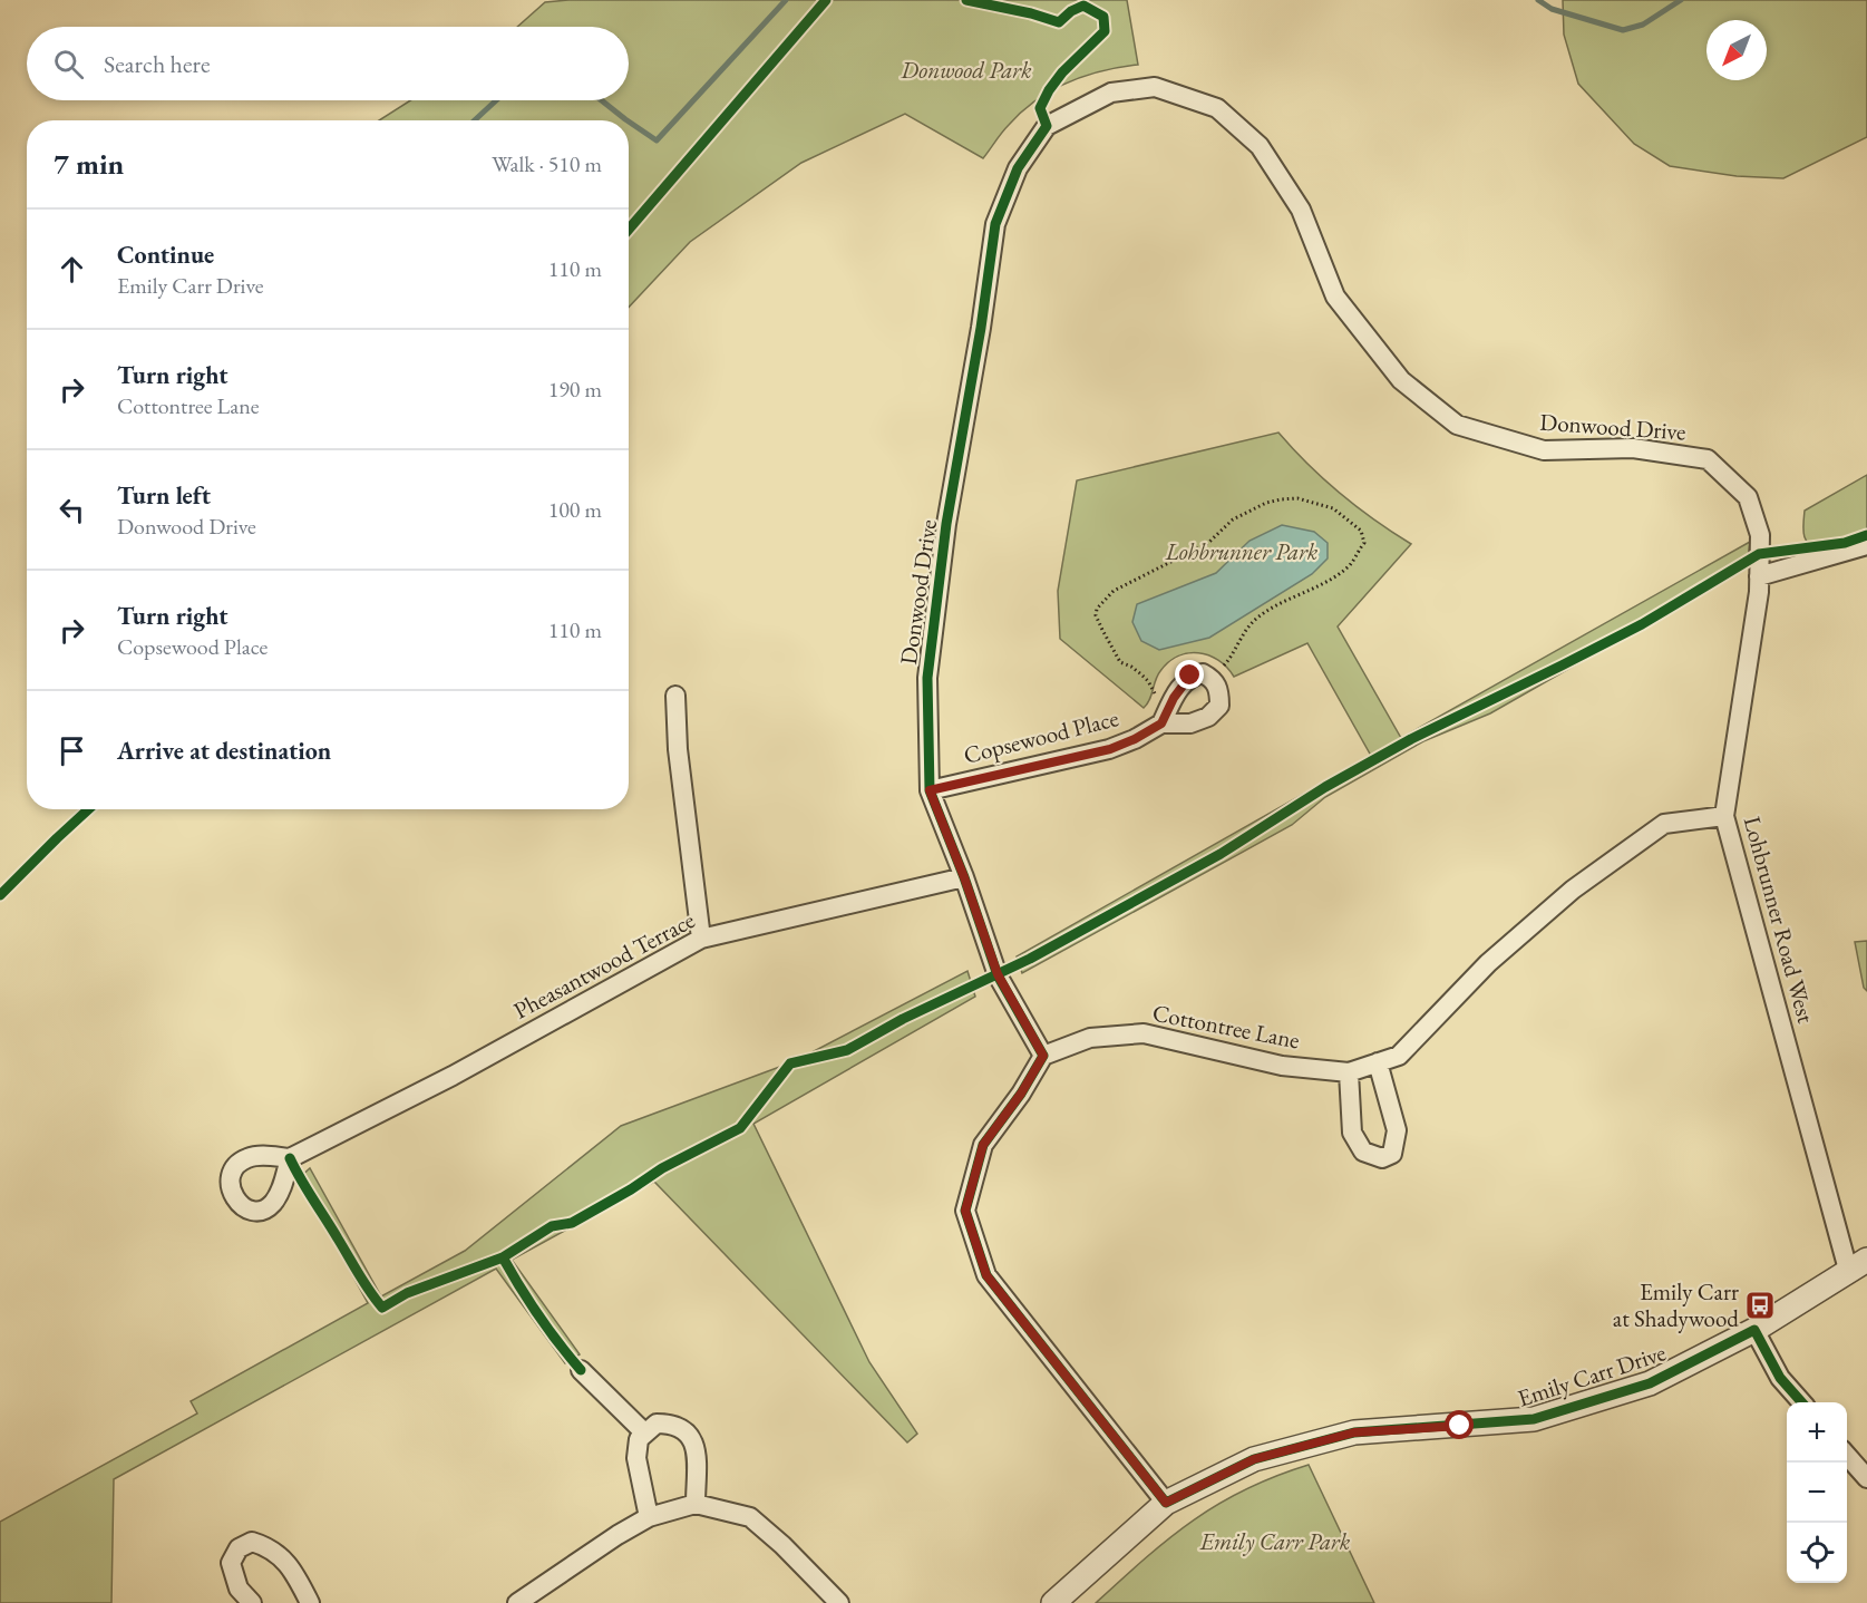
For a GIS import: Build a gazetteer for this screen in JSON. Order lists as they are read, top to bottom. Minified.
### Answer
{"streets":{"street":["Donwood Drive","Copsewood Place","Lohbrunner Road West","Pheasantwood Terrace","Cottontree Lane","Emily Carr Drive"]},"crossings":[["Donwood Drive","Copsewood Place"],["Donwood Drive","Lohbrunner Road West"],["Donwood Drive","Pheasantwood Terrace"],["Donwood Drive","Cottontree Lane"],["Lohbrunner Road West","Cottontree Lane"],["Lohbrunner Road West","Emily Carr Drive"]],"parks":["Donwood Park","Lohbrunner Park","Emily Carr Park"],"places":{"bus stop":["Emily Carr at Shadywood"]},"north":"bottom left","page":{"search":"Search here","heading":["7 min","Walk · 510 m"],"list":[["Continue","Emily Carr Drive","110 m"],["Turn right","Cottontree Lane","190 m"],["Turn left","Donwood Drive","100 m"],["Turn right","Copsewood Place","110 m"],"Arrive at destination"],"map_buttons":["+","−"]}}
